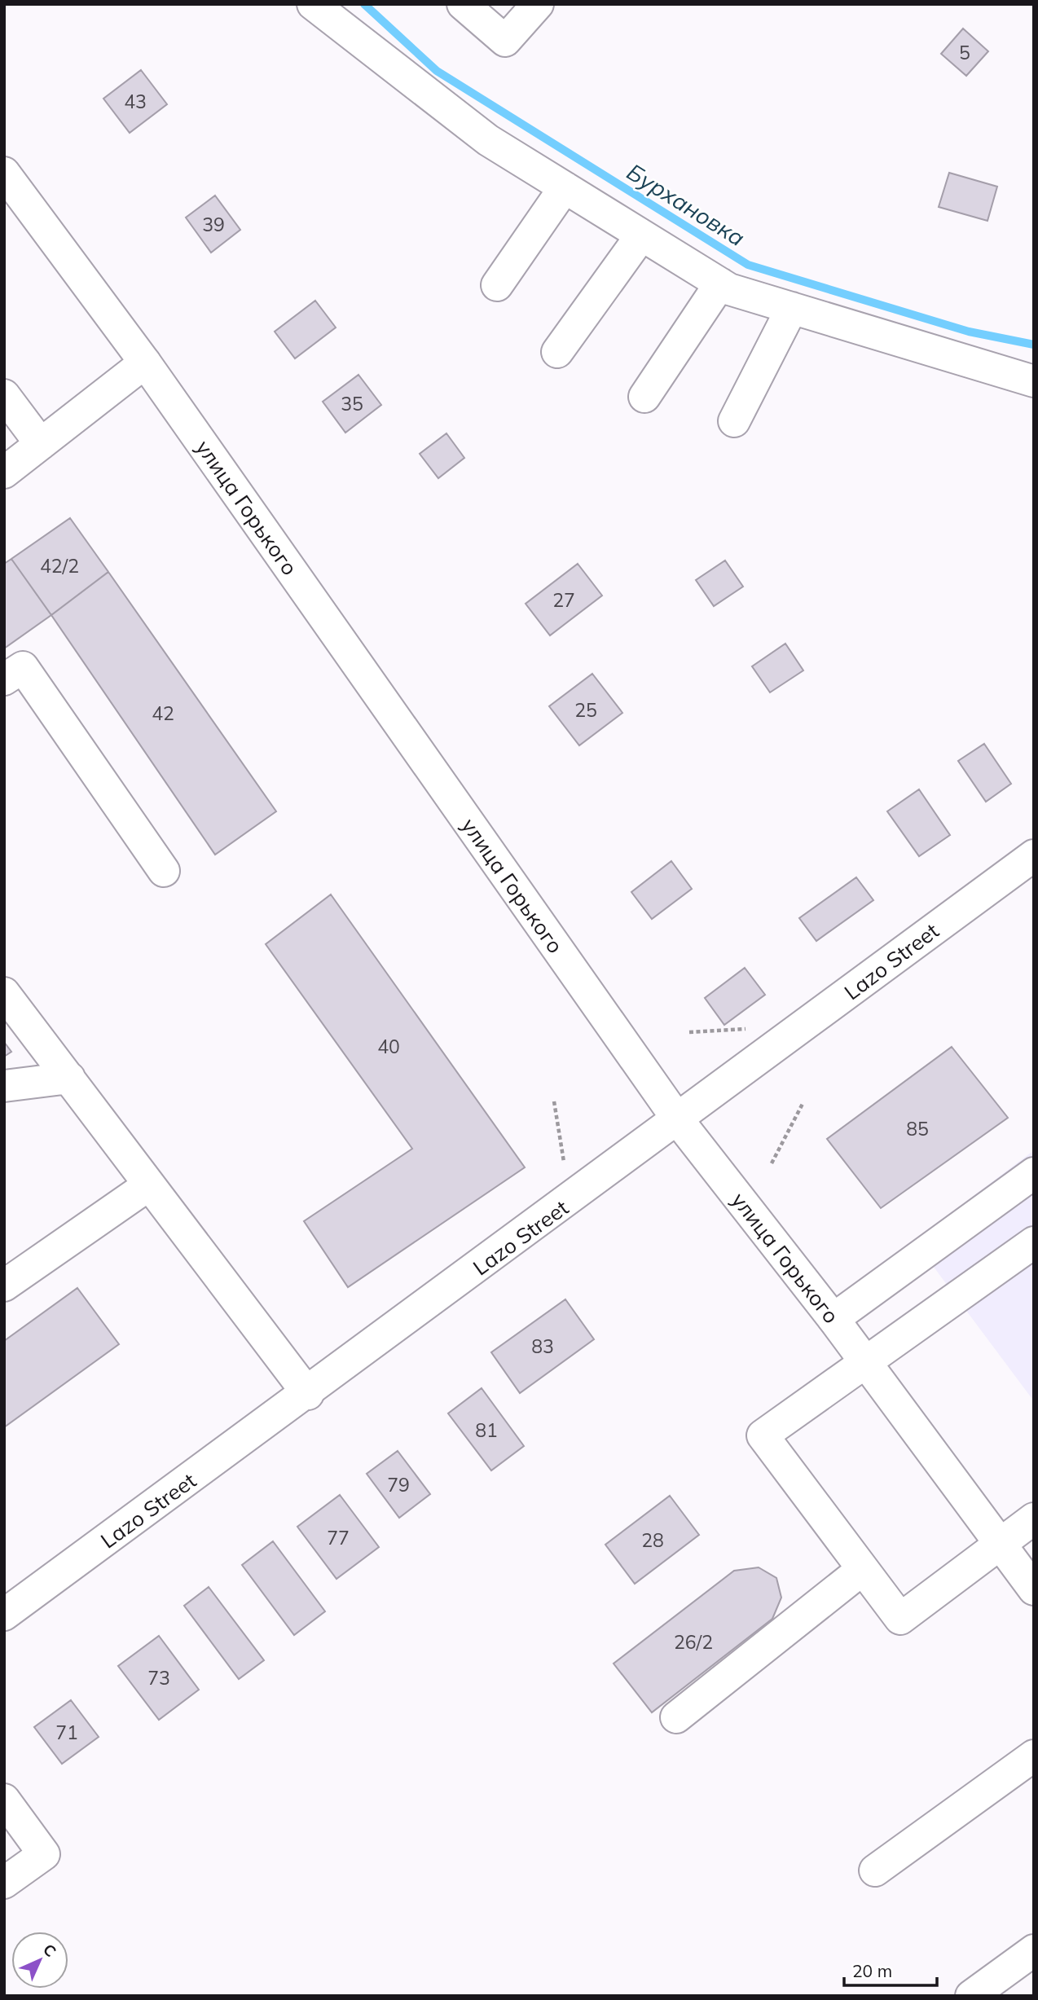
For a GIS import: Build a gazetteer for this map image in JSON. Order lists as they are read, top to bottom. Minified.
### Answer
{"streets":{"main road":["улица Горького","Lazo Street"]},"crossings":[["улица Горького","Lazo Street"]],"water":["Бурхановка"],"house_numbers":["5","43","39","35","42/2","27","25","42","40","85","83","81","79","77","28","26/2","73","71"],"scale_bar":"20 m","north":"top right"}
